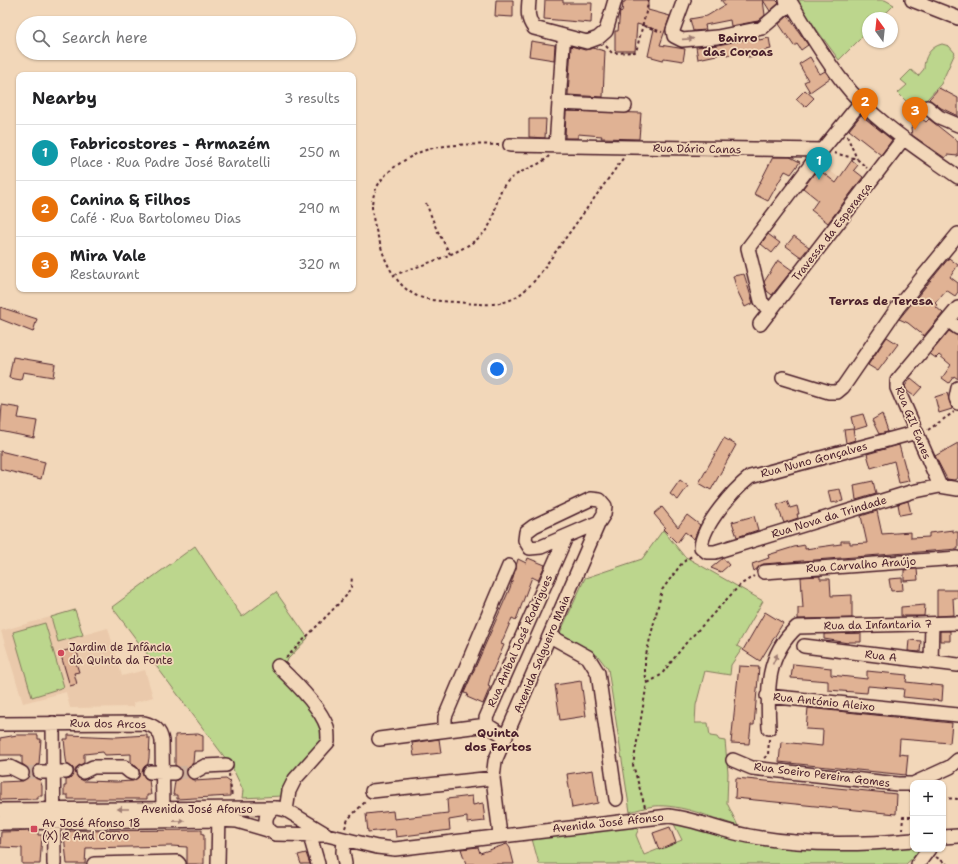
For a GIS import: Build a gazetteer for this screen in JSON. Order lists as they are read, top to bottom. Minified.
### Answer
{"streets":{"street":["Rua Dário Canas","Travessa da Esperança","Rua GIl Eanes","Rua Nuno Gonçalves","Rua Nova da Trindade","Rua Carvalho Araújo","Rua da Infantaria 7","Rua Aníbal José Rodrigues","Avenida Salgueiro Maia","Rua A","Rua António Aleixo","Rua dos Arcos","Rua Soeiro Pereira Gomes","Avenida José Afonso"]},"crossings":[["Rua GIl Eanes","Rua Nuno Gonçalves"],["Rua GIl Eanes","Rua Nova da Trindade"],["Rua Nuno Gonçalves","Rua Nova da Trindade"],["Rua da Infantaria 7","Rua António Aleixo"],["Rua Aníbal José Rodrigues","Avenida Salgueiro Maia"],["Avenida Salgueiro Maia","Avenida José Afonso"],["Rua dos Arcos","Avenida José Afonso"]],"districts":["Bairro das Coroas","Terras de Teresa","Quinta dos Fartos"],"places":{"other":["Jardim de Infância da Quinta da Fonte"],"transit":["Av José Afonso 18 (X) R And Corvo"]},"north":"top","page":{"search":"Search here","heading":["Nearby","3 results"],"pins":["2","3","1"],"list":[{"mark":"1","name":"Fabricostores - Armazém","note":"Place · Rua Padre José Baratelli","value":"250 m"},{"mark":"2","name":"Canina & Filhos","note":"Café · Rua Bartolomeu Dias","value":"290 m"},{"mark":"3","name":"Mira Vale","note":"Restaurant","value":"320 m"}],"map_buttons":["+","−"]}}
